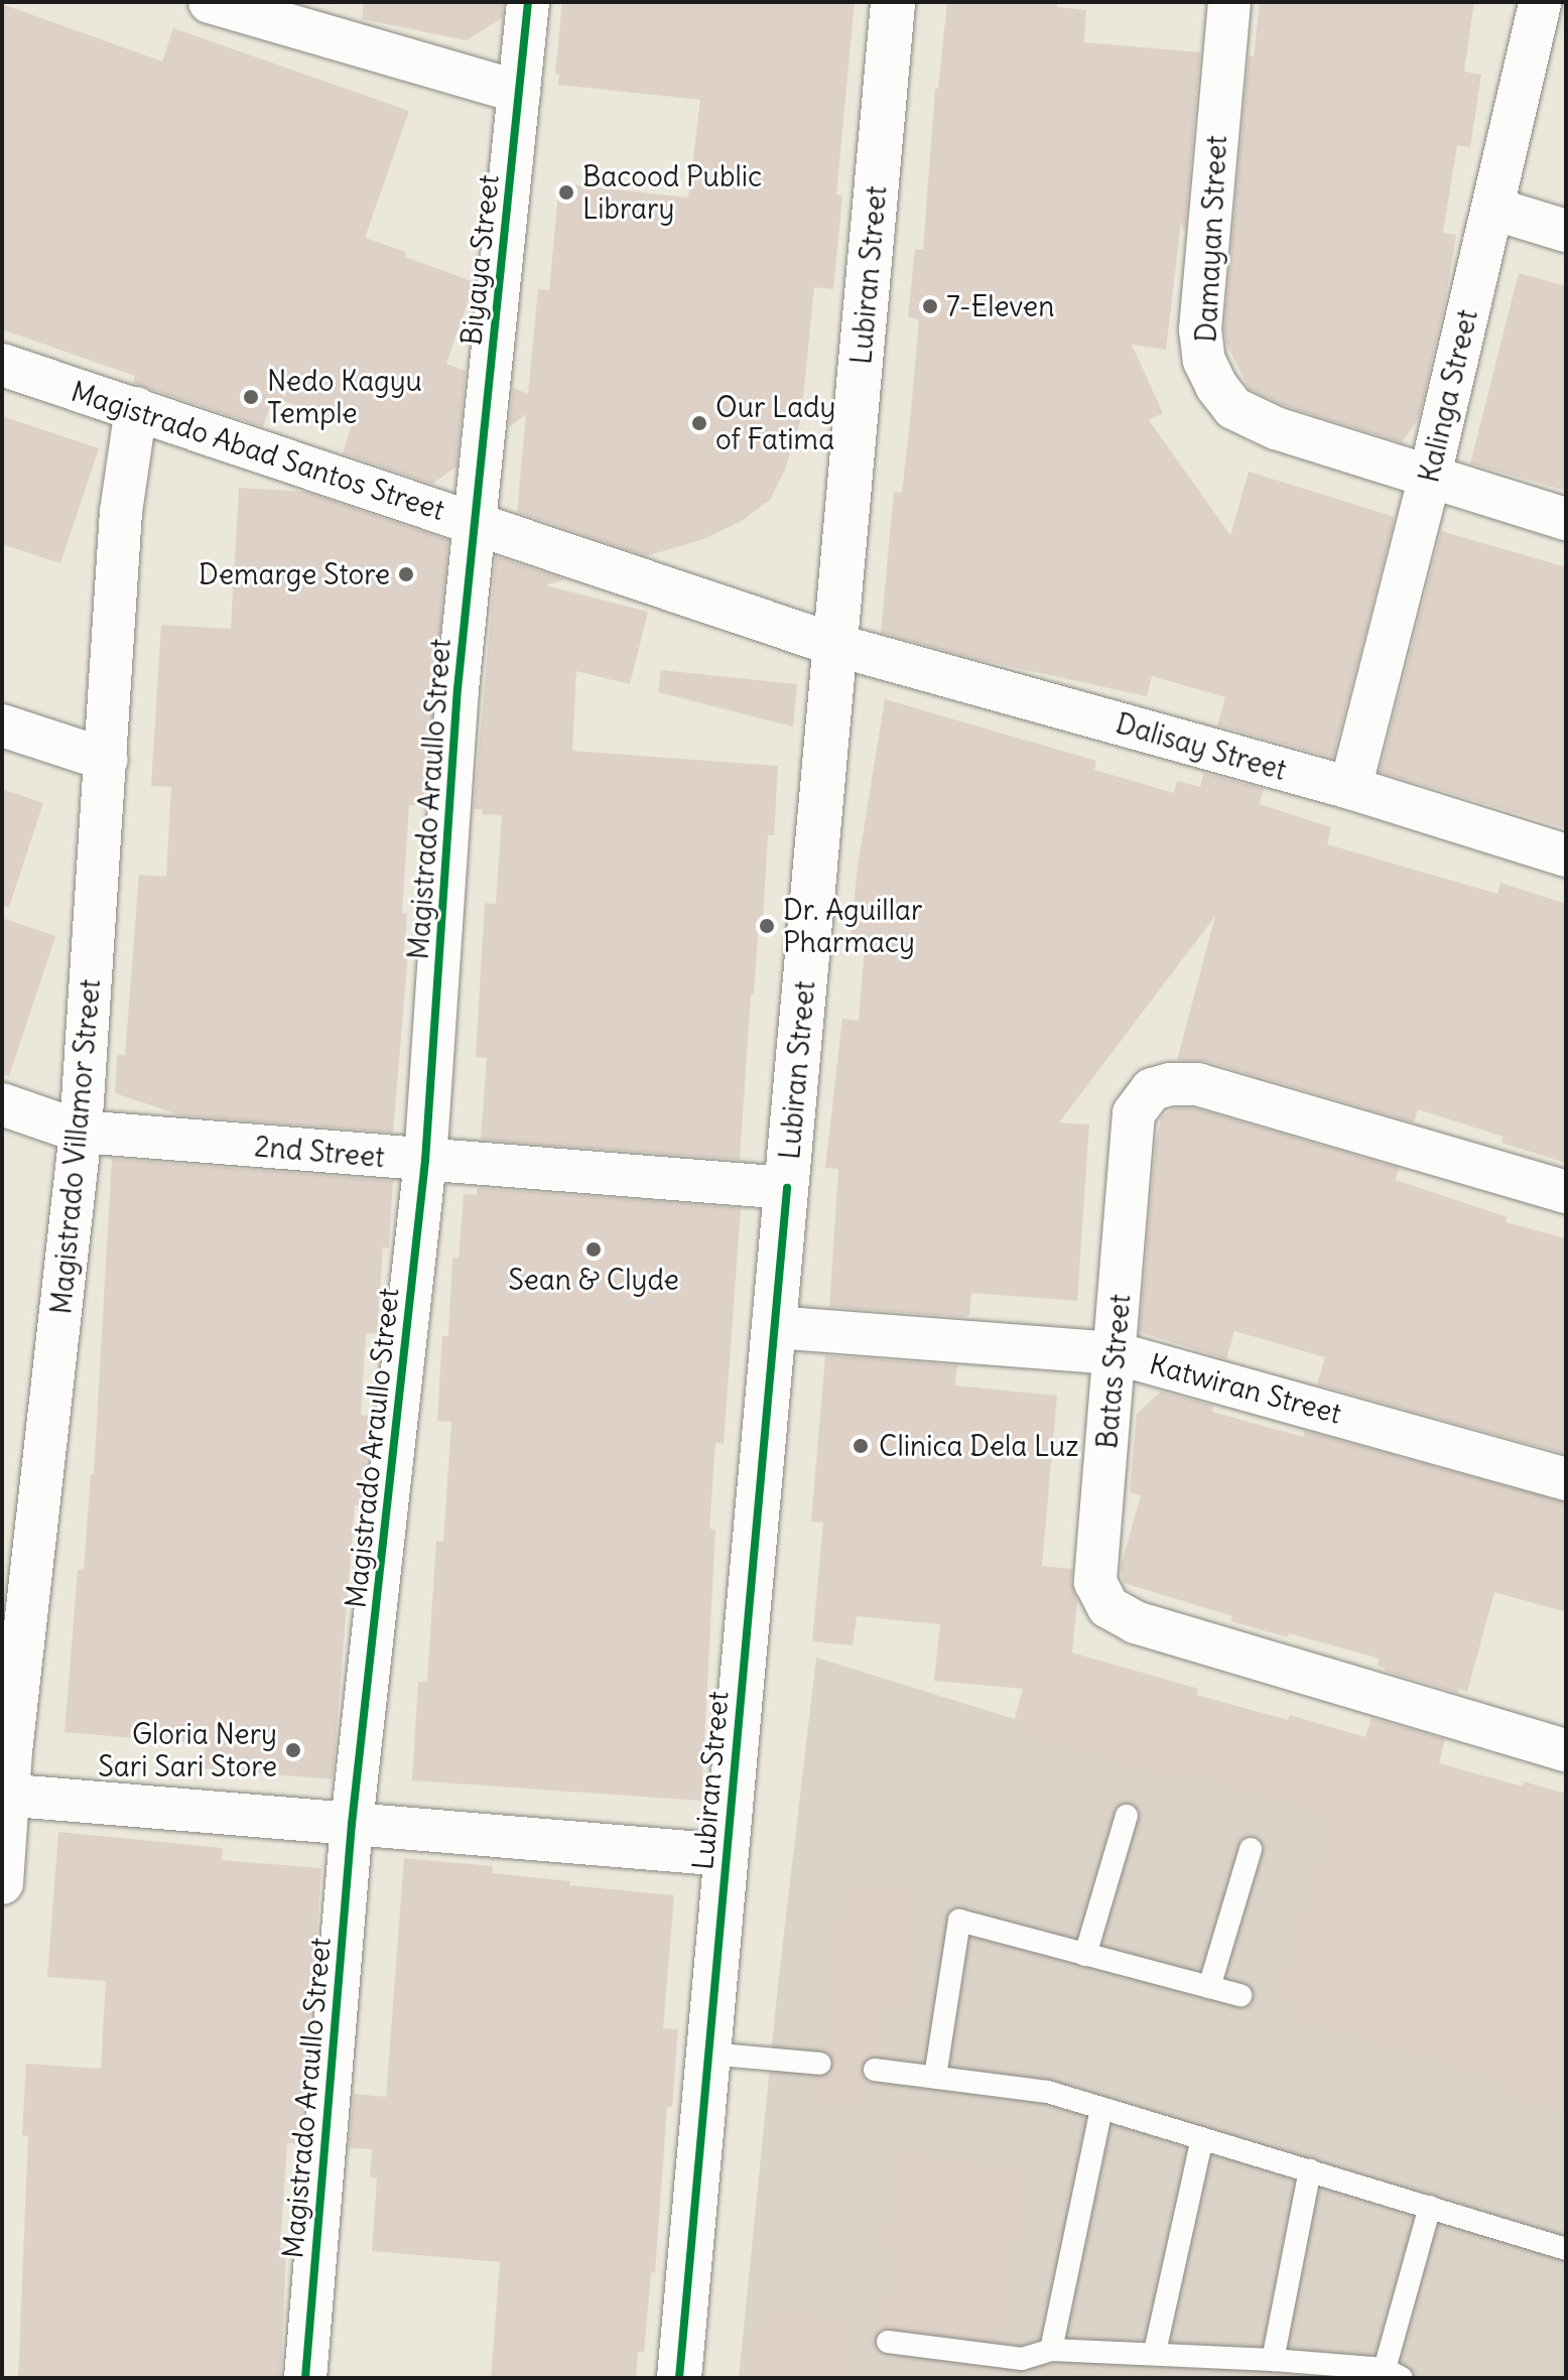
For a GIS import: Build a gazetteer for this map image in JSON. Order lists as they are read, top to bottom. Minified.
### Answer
{"streets":{"main road":["Lubiran Street"],"street":["Damayan Street","Biyaya Street","Kalinga Street","Magistrado Abad Santos Street","Dalisay Street","Magistrado Araullo Street","Magistrado Villamor Street","2nd Street","Batas Street","Katwiran Street"]},"crossings":[["Damayan Street","Kalinga Street"],["Biyaya Street","Magistrado Abad Santos Street"],["Biyaya Street","Magistrado Araullo Street"],["Lubiran Street","Magistrado Abad Santos Street"],["Lubiran Street","Dalisay Street"],["Lubiran Street","2nd Street"],["Lubiran Street","Katwiran Street"],["Kalinga Street","Dalisay Street"],["Magistrado Abad Santos Street","Dalisay Street"],["Magistrado Abad Santos Street","Magistrado Araullo Street"],["Magistrado Abad Santos Street","Magistrado Villamor Street"],["Magistrado Araullo Street","2nd Street"],["Magistrado Villamor Street","2nd Street"],["Batas Street","Katwiran Street"]],"places":["Bacood Public Library","7-Eleven","Nedo Kagyu Temple","Our Lady of Fatima","Demarge Store","Dr. Aguillar Pharmacy","Sean & Clyde","Clinica Dela Luz","Gloria Nery Sari Sari Store"]}
